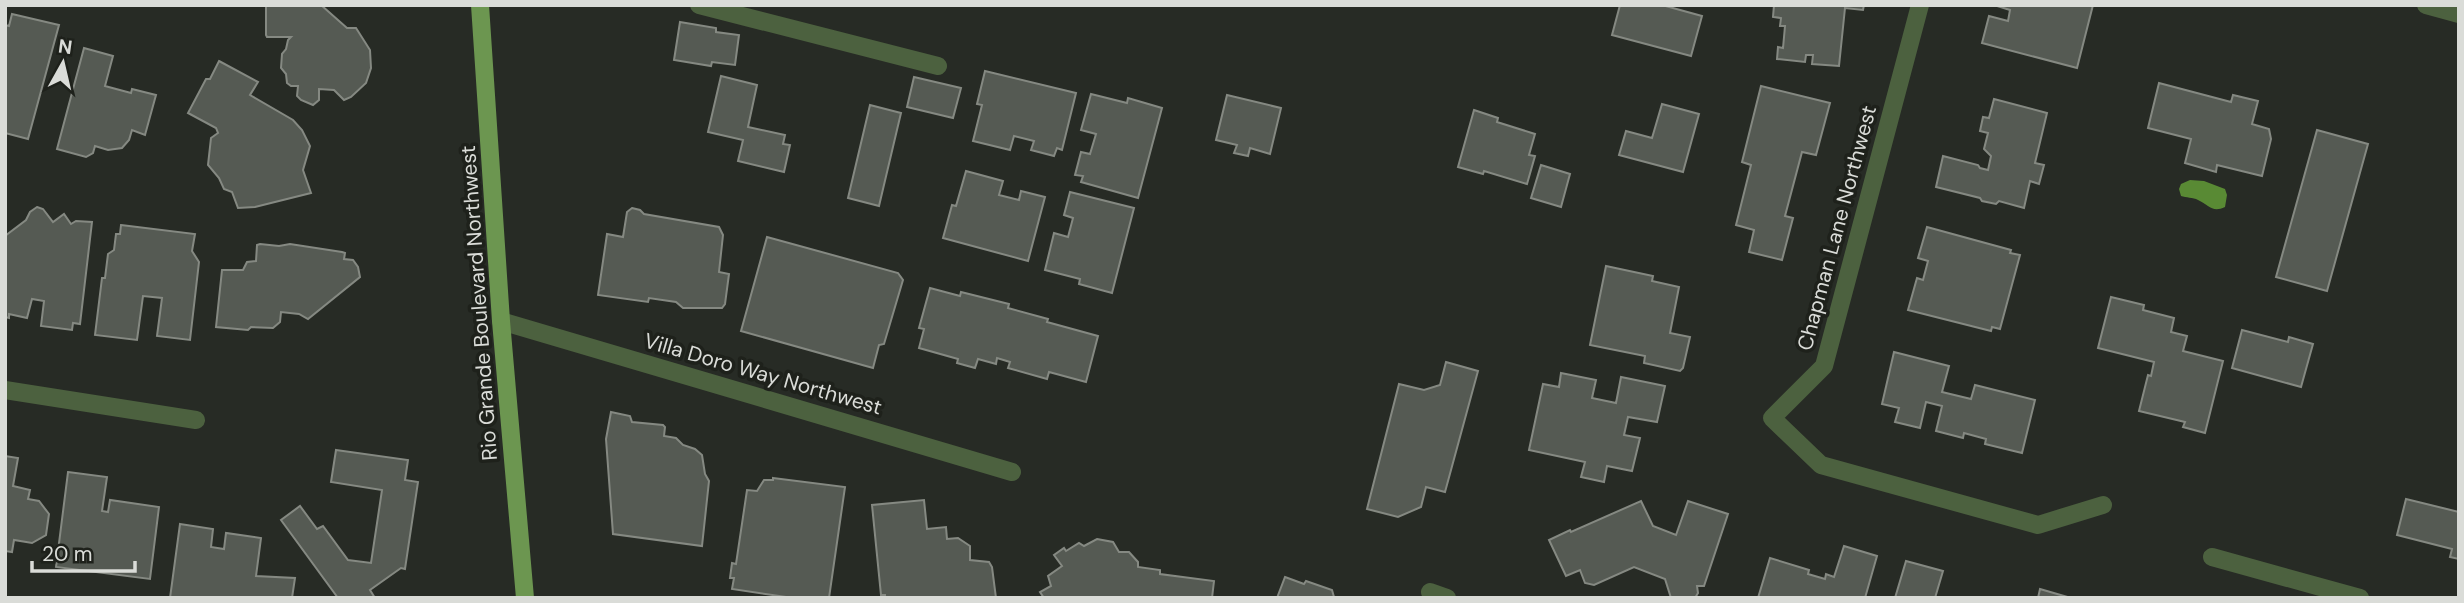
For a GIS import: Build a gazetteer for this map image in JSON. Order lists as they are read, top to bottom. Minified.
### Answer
{"streets":{"main road":["Rio Grande Boulevard Northwest"],"street":["Chapman Lane Northwest","Villa Doro Way Northwest"]},"crossings":[["Rio Grande Boulevard Northwest","Villa Doro Way Northwest"]],"scale_bar":"20 m","north":"top"}
